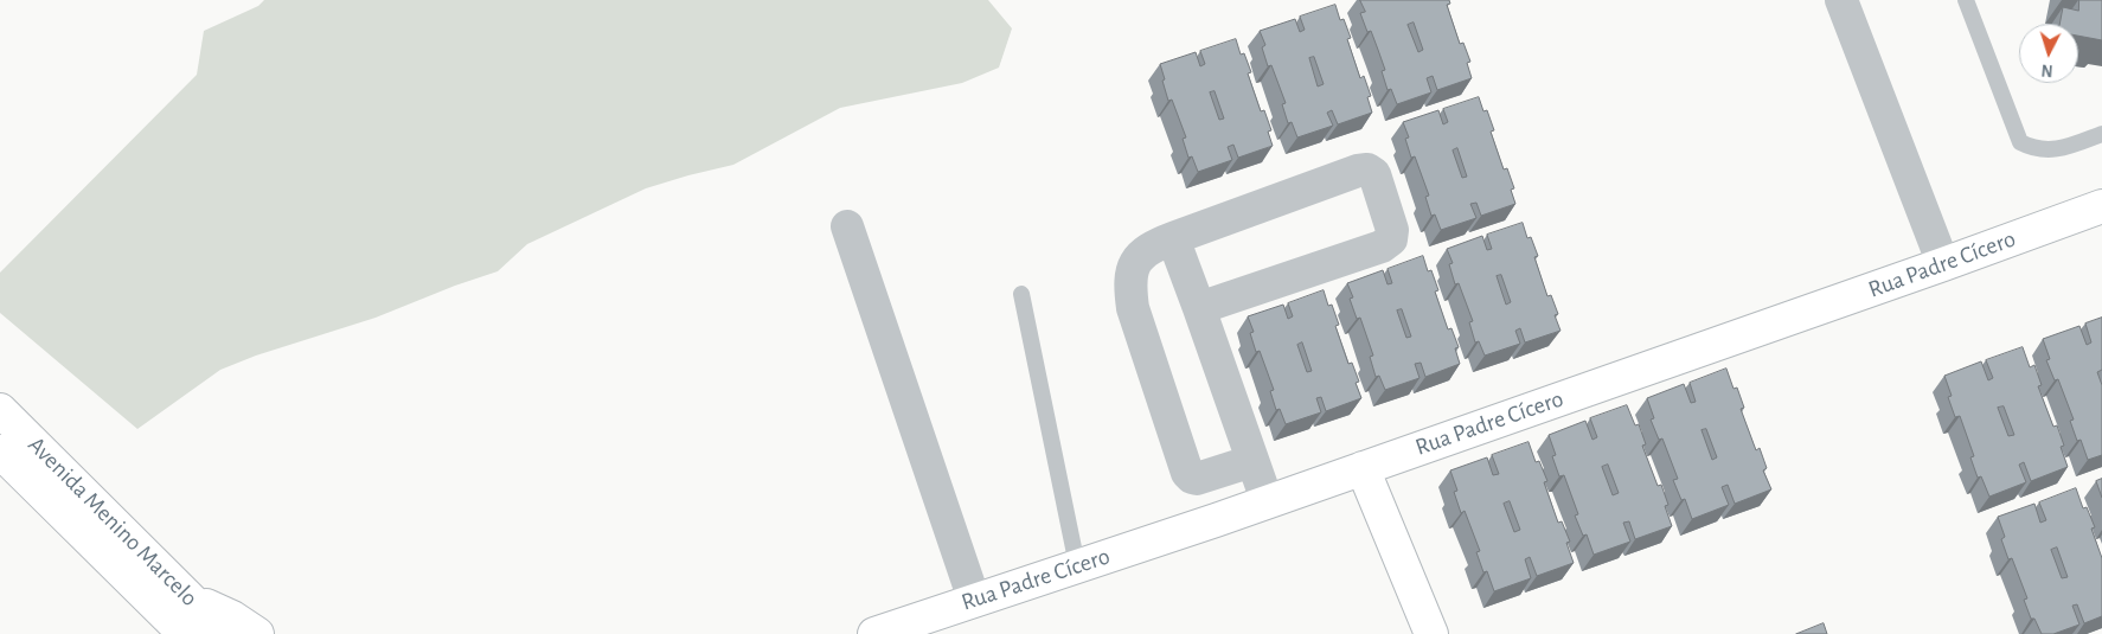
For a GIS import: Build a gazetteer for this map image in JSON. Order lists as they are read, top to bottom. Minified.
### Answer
{"streets":{"street":["Rua Padre Cícero","Avenida Menino Marcelo"]},"north":"bottom"}
